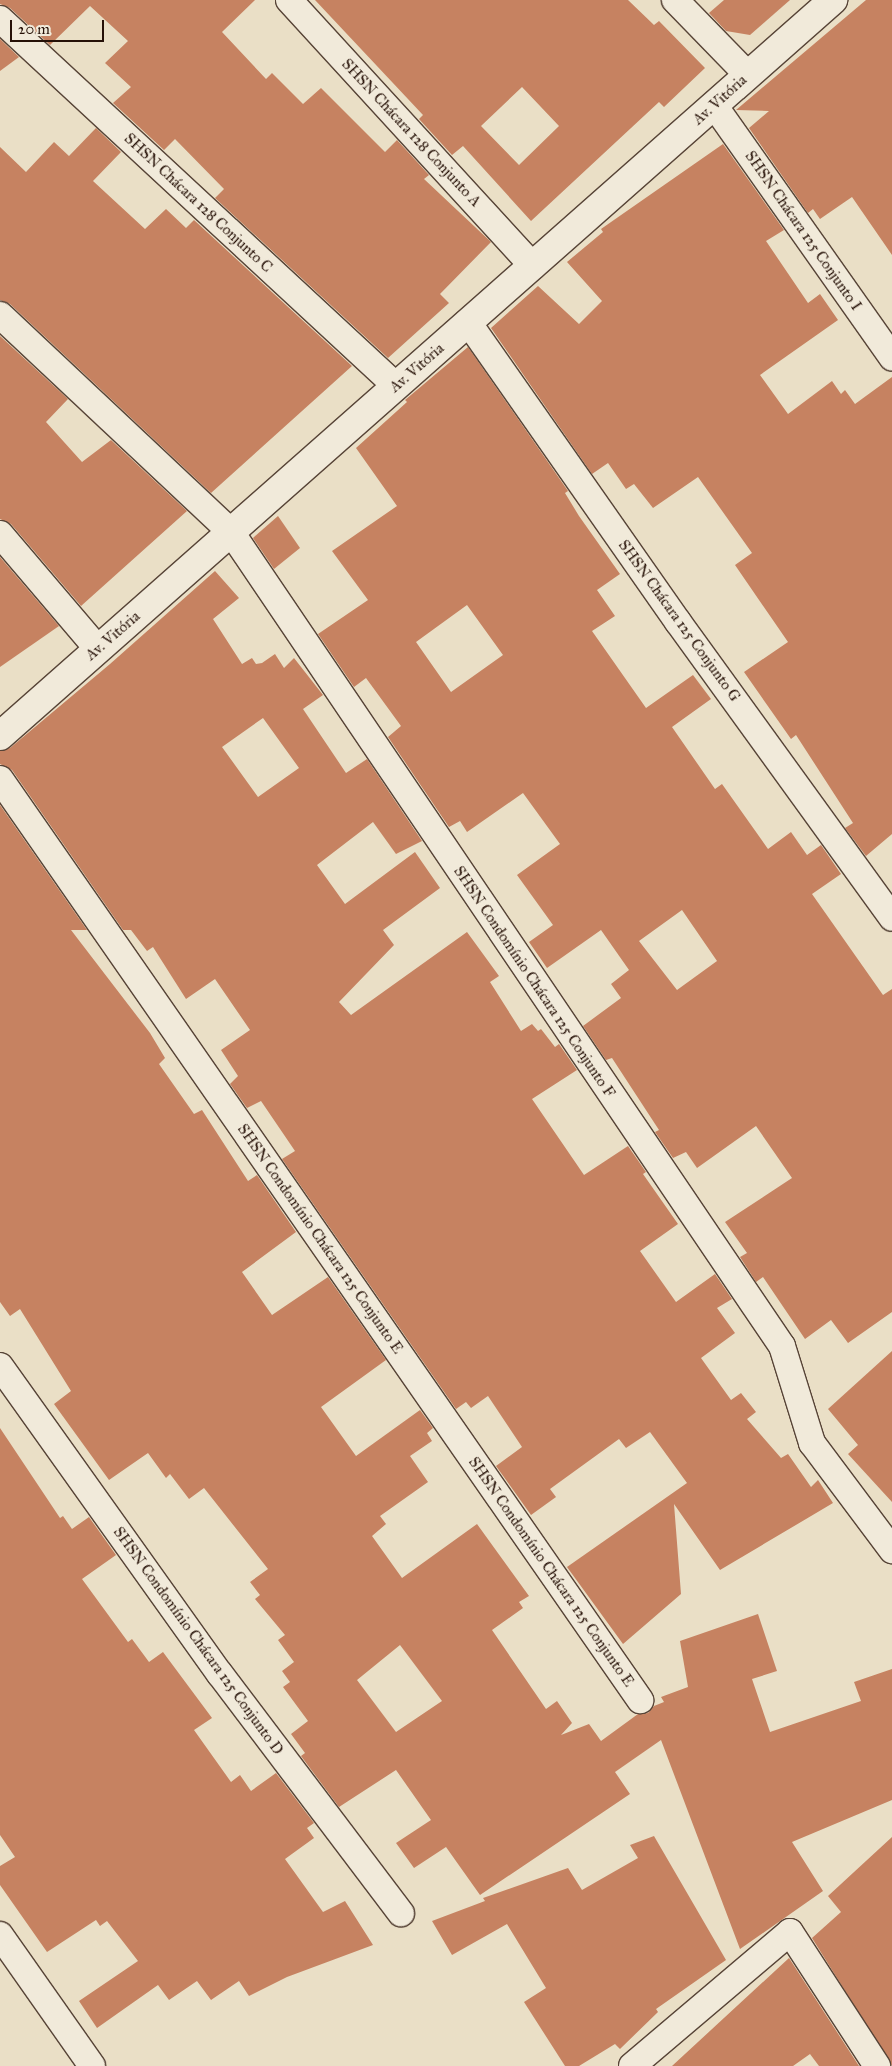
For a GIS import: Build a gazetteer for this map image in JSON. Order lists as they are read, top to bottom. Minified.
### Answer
{"streets":{"street":["Av. Vitória","SHSN Chácara 128 Conjunto A","SHSN Chácara 128 Conjunto C","SHSN Chácara 125 Conjunto I","SHSN Chácara 125 Conjunto G","SHSN Condomínio Chácara 125 Conjunto F","SHSN Condomínio Chácara 125 Conjunto E","SHSN Condomínio Chácara 125 Conjunto D"]},"crossings":[["Av. Vitória","SHSN Chácara 128 Conjunto A"],["Av. Vitória","SHSN Chácara 128 Conjunto C"],["Av. Vitória","SHSN Chácara 125 Conjunto I"],["Av. Vitória","SHSN Chácara 125 Conjunto G"],["Av. Vitória","SHSN Condomínio Chácara 125 Conjunto F"]],"scale_bar":"20 m"}
